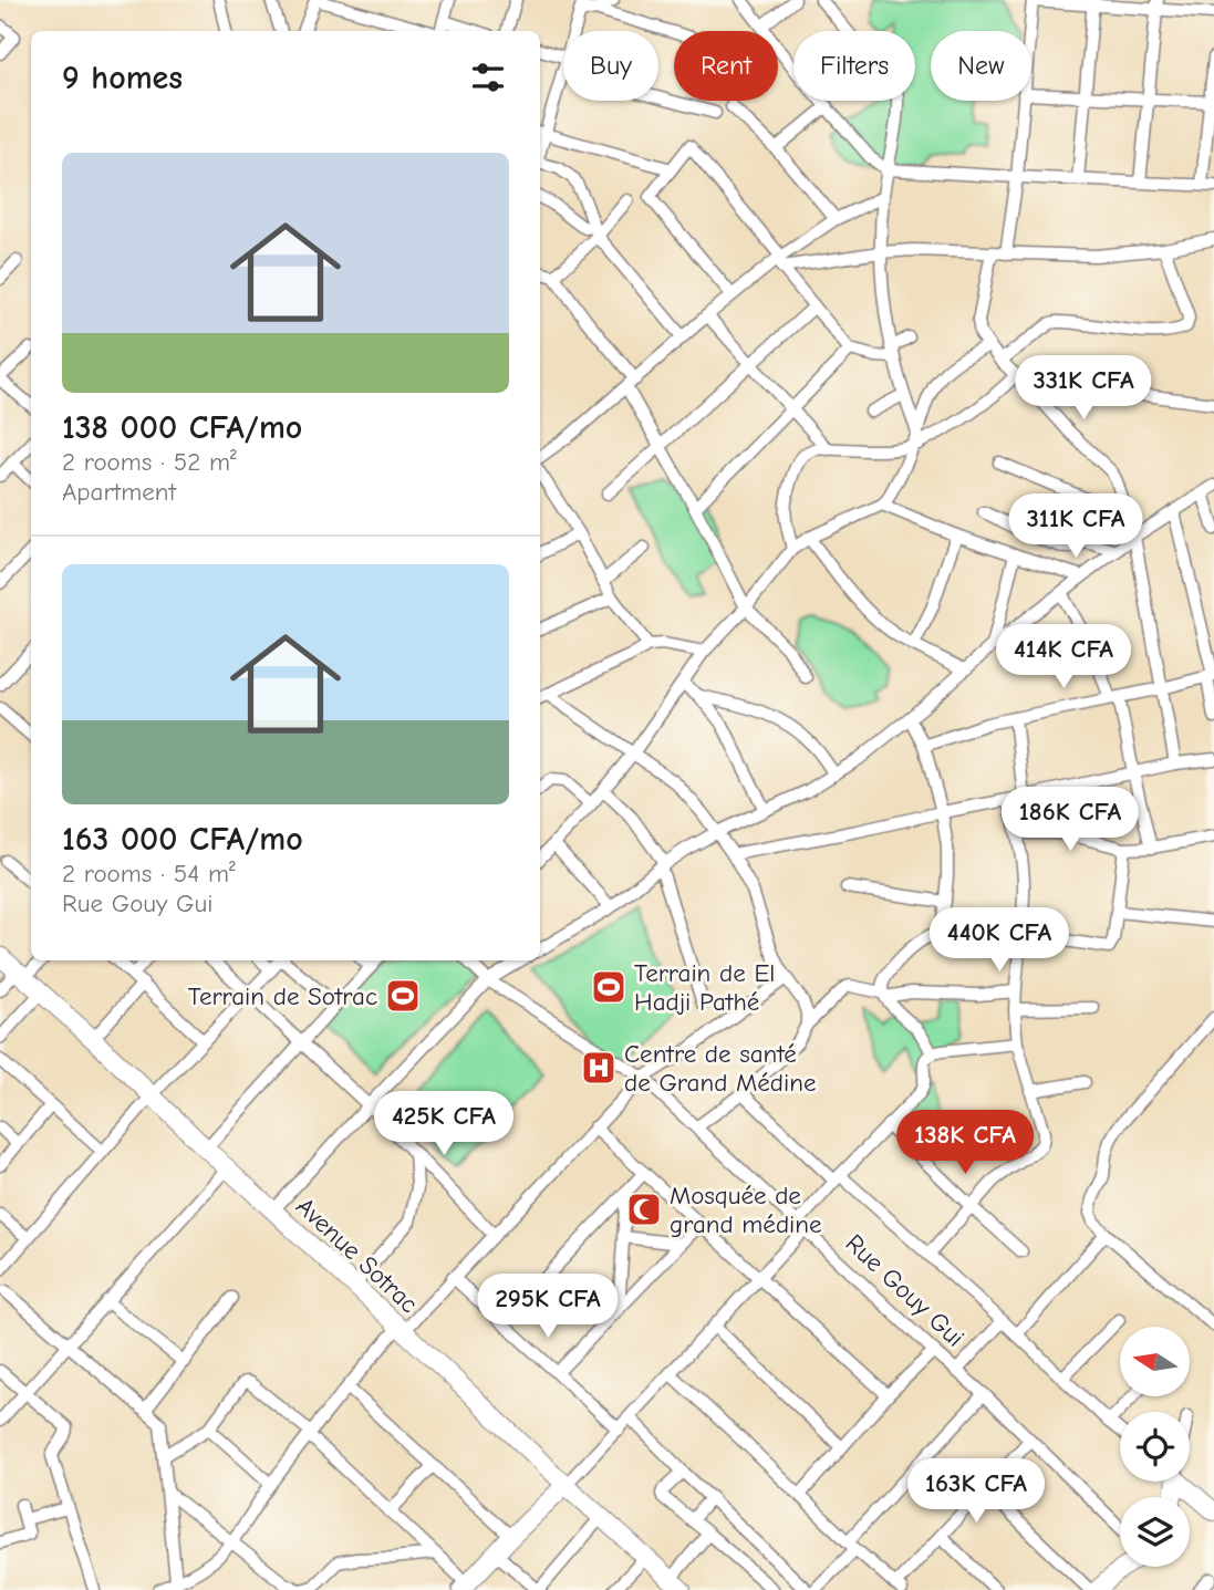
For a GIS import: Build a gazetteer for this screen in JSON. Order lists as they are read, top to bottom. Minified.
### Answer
{"streets":{"street":["Avenue Sotrac","Rue Gouy Gui"]},"places":{"sports":["Terrain de El Hadji Pathé","Terrain de Sotrac"],"hospital":["Centre de santé de Grand Médine"],"mosque":["Mosquée de grand médine"]},"north":"left","page":{"chip":["Buy","Rent","Filters","New"],"heading":"9 homes","list":[{"name":"138 000 CFA/mo","note":"2 rooms · 52 m² · Apartment"},{"name":"163 000 CFA/mo","note":"2 rooms · 54 m² · Rue Gouy Gui"}],"price":["331K CFA","311K CFA","414K CFA","186K CFA","440K CFA","425K CFA","138K CFA","295K CFA","163K CFA"]}}
